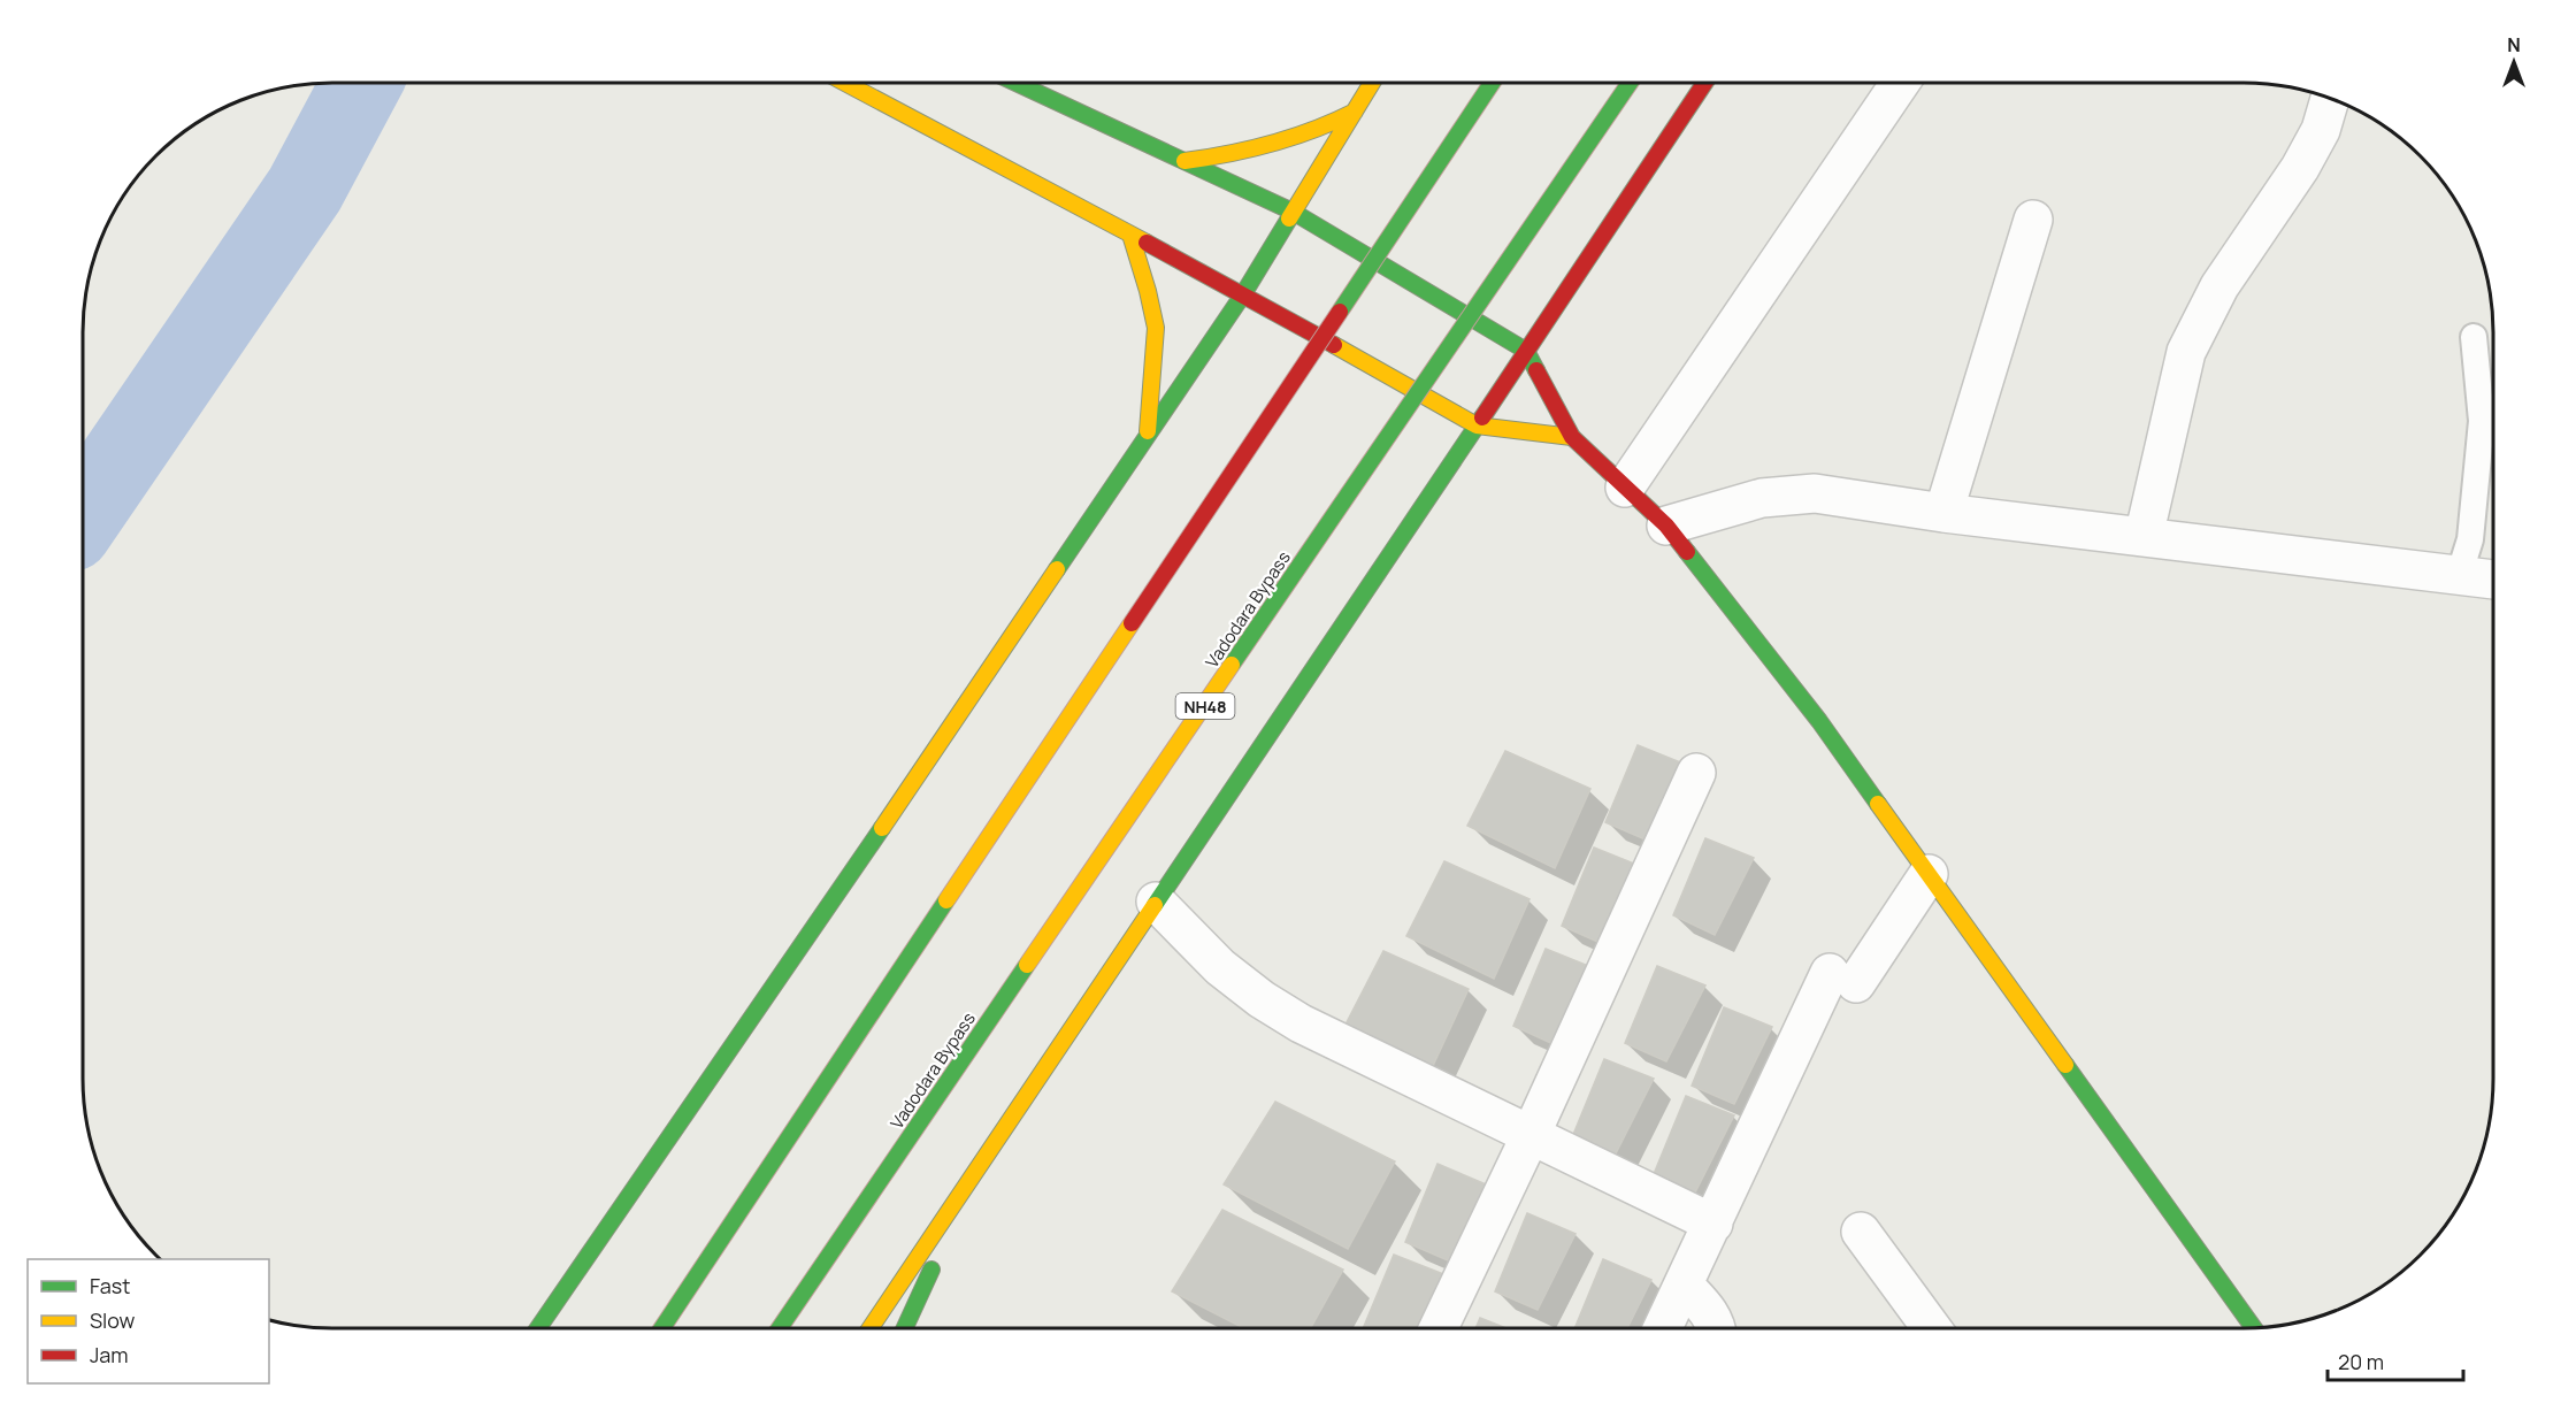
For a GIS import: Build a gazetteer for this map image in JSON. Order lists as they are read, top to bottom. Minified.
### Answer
{"streets":{"main road":["Vadodara Bypass","NH48"]},"legend":["Fast","Slow","Jam"],"scale_bar":"20 m","north":"top"}
